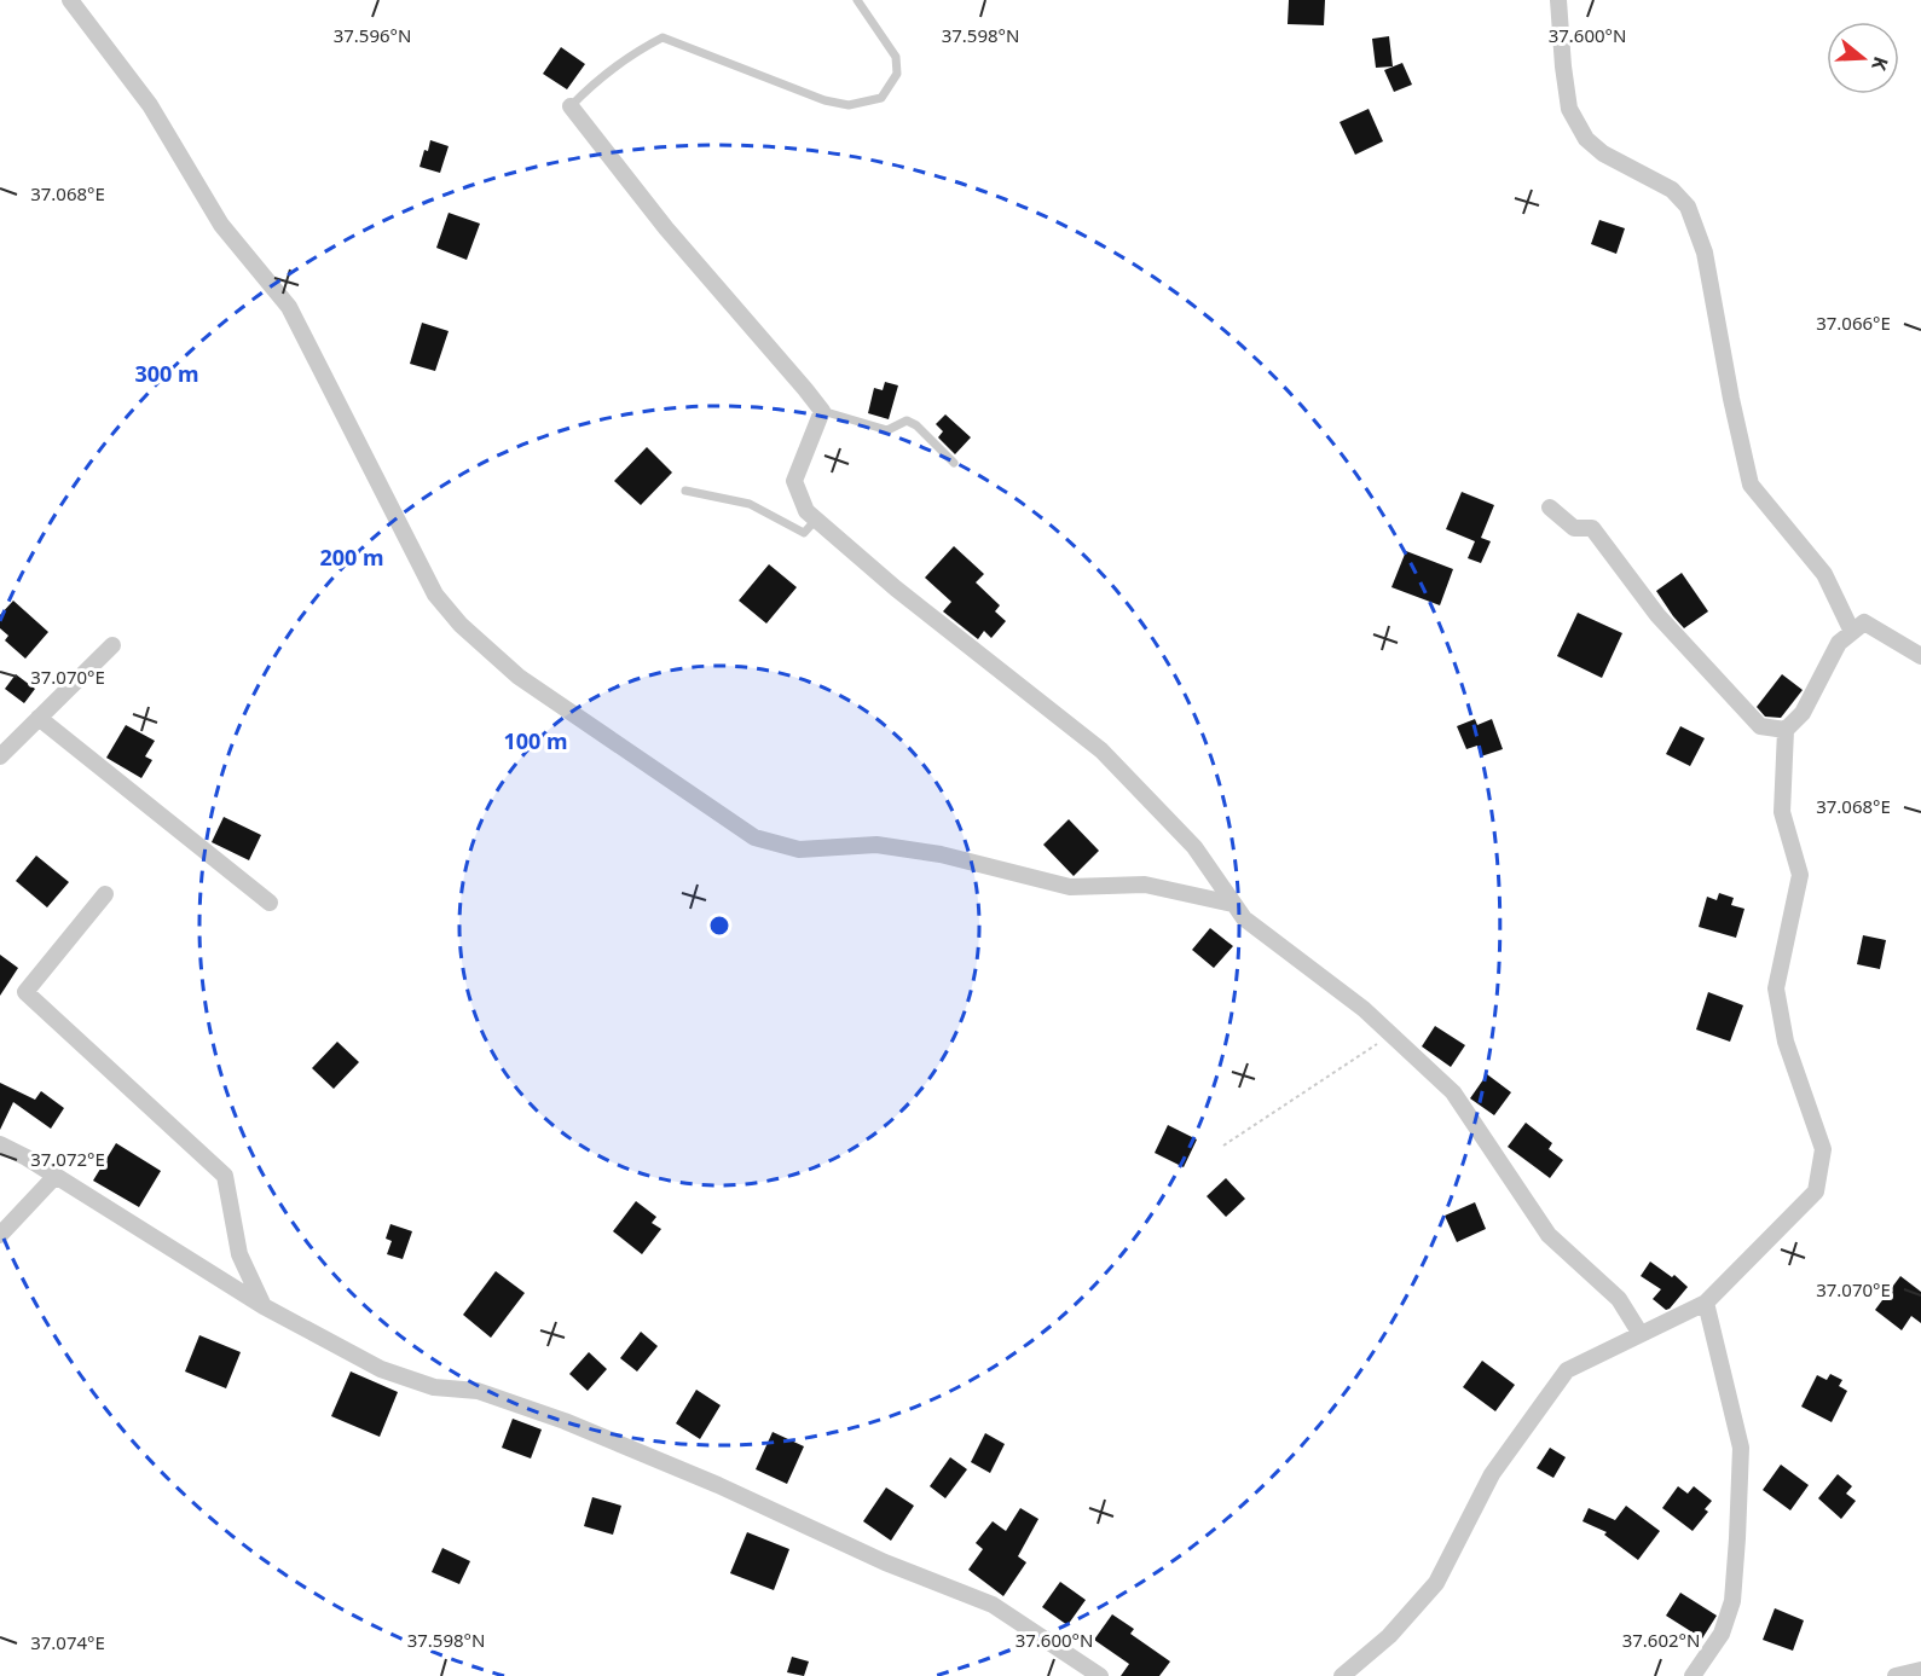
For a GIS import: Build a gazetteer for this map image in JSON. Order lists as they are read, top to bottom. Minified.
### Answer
{"north":"right","coordinates":["37.596°N","37.598°N","37.600°N","37.068°E","37.066°E","37.070°E","37.072°E","37.602°N","37.074°E"],"rings":["300 m","200 m","100 m"]}
